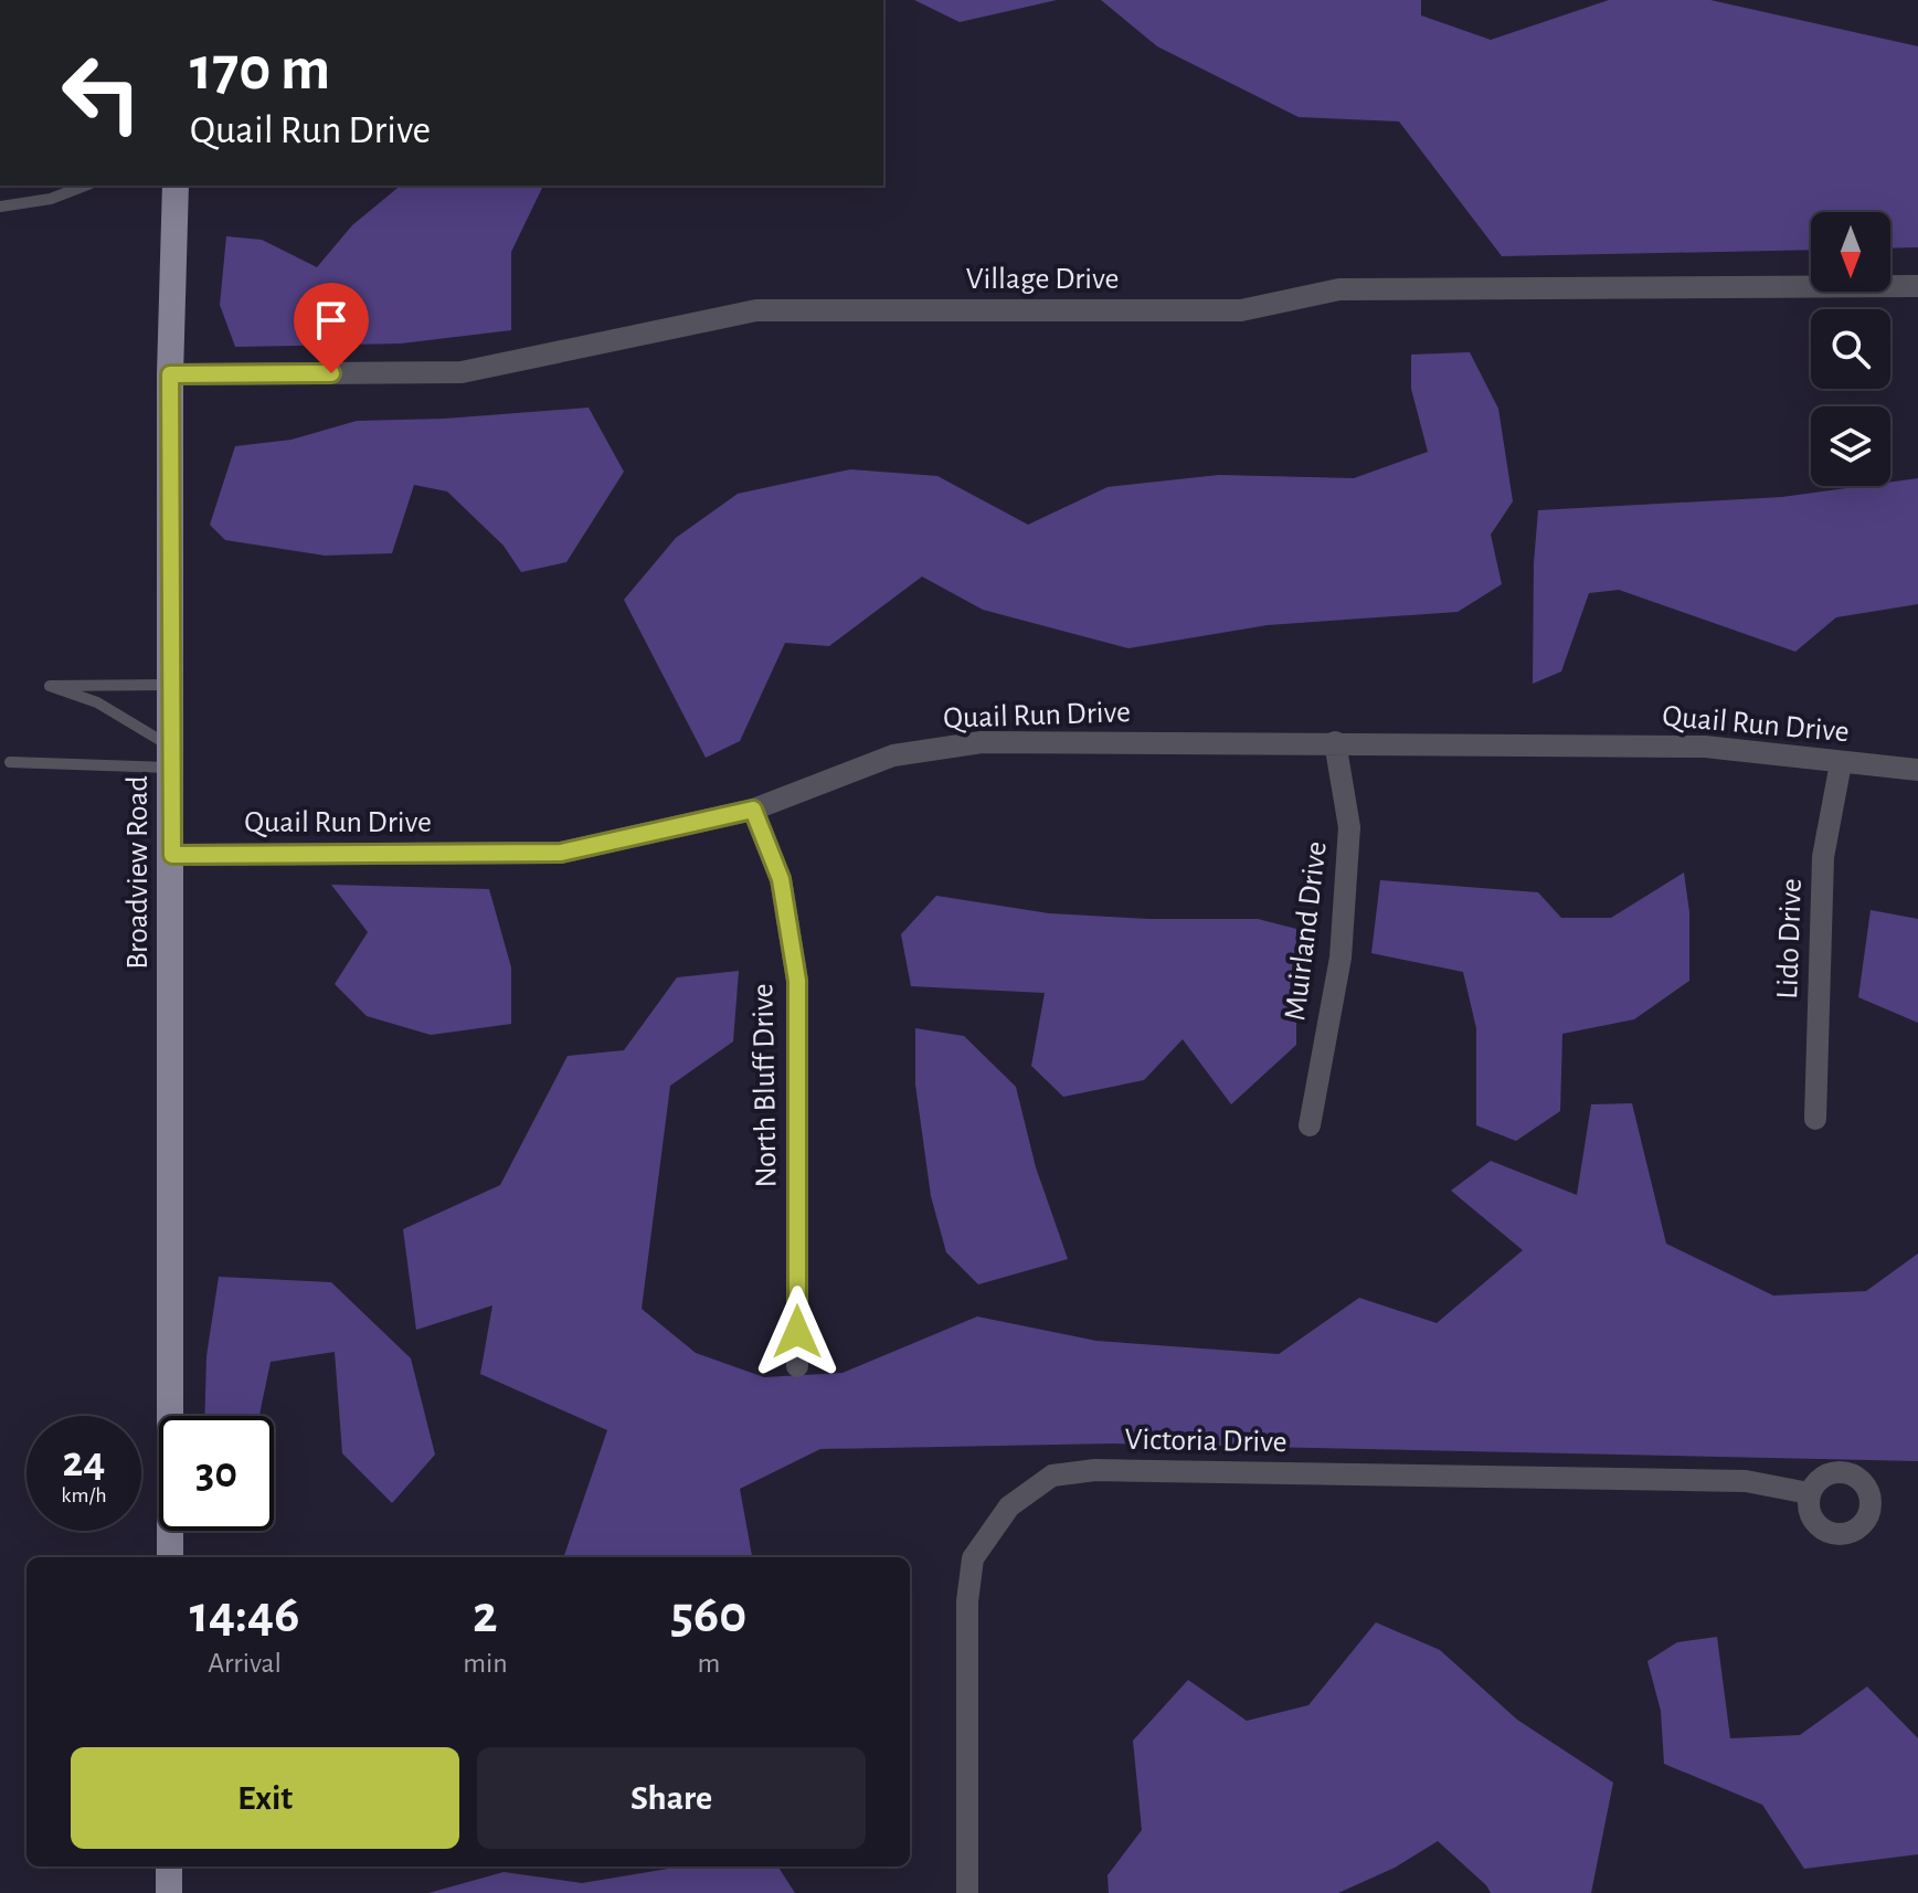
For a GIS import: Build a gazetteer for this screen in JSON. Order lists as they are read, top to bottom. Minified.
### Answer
{"streets":{"main road":["Broadview Road"],"street":["Village Drive","Quail Run Drive","Muirland Drive","Lido Drive","North Bluff Drive","Victoria Drive"]},"crossings":[["Village Drive","Broadview Road"],["Quail Run Drive","Broadview Road"],["Quail Run Drive","Muirland Drive"],["Quail Run Drive","Lido Drive"],["Quail Run Drive","North Bluff Drive"]],"north":"bottom","page":{"turn":["170 m","Quail Run Drive"],"speed":"24 km/h","limit":"30","eta":["14:46","Arrival","2","min","560","m"],"buttons":["Exit","Share"]}}
